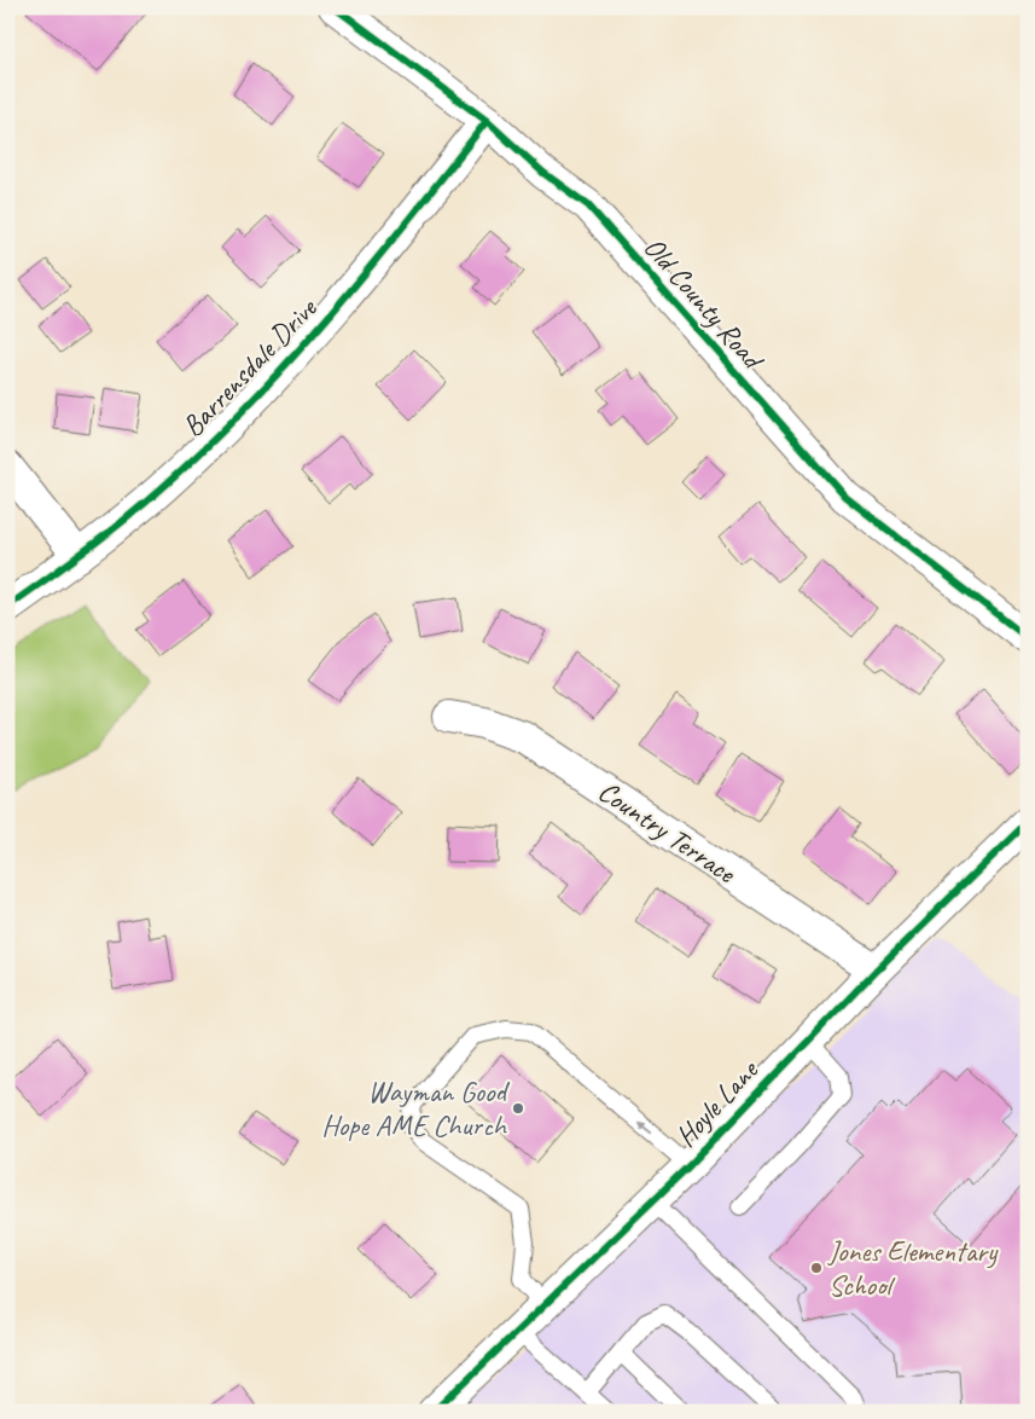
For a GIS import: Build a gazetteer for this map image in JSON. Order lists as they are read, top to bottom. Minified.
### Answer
{"streets":{"street":["Old County Road","Barrensdale Drive","Country Terrace","Hoyle Lane"]},"crossings":[["Old County Road","Barrensdale Drive"],["Country Terrace","Hoyle Lane"]],"places":["Wayman Good Hope AME Church","Jones Elementary School"]}
